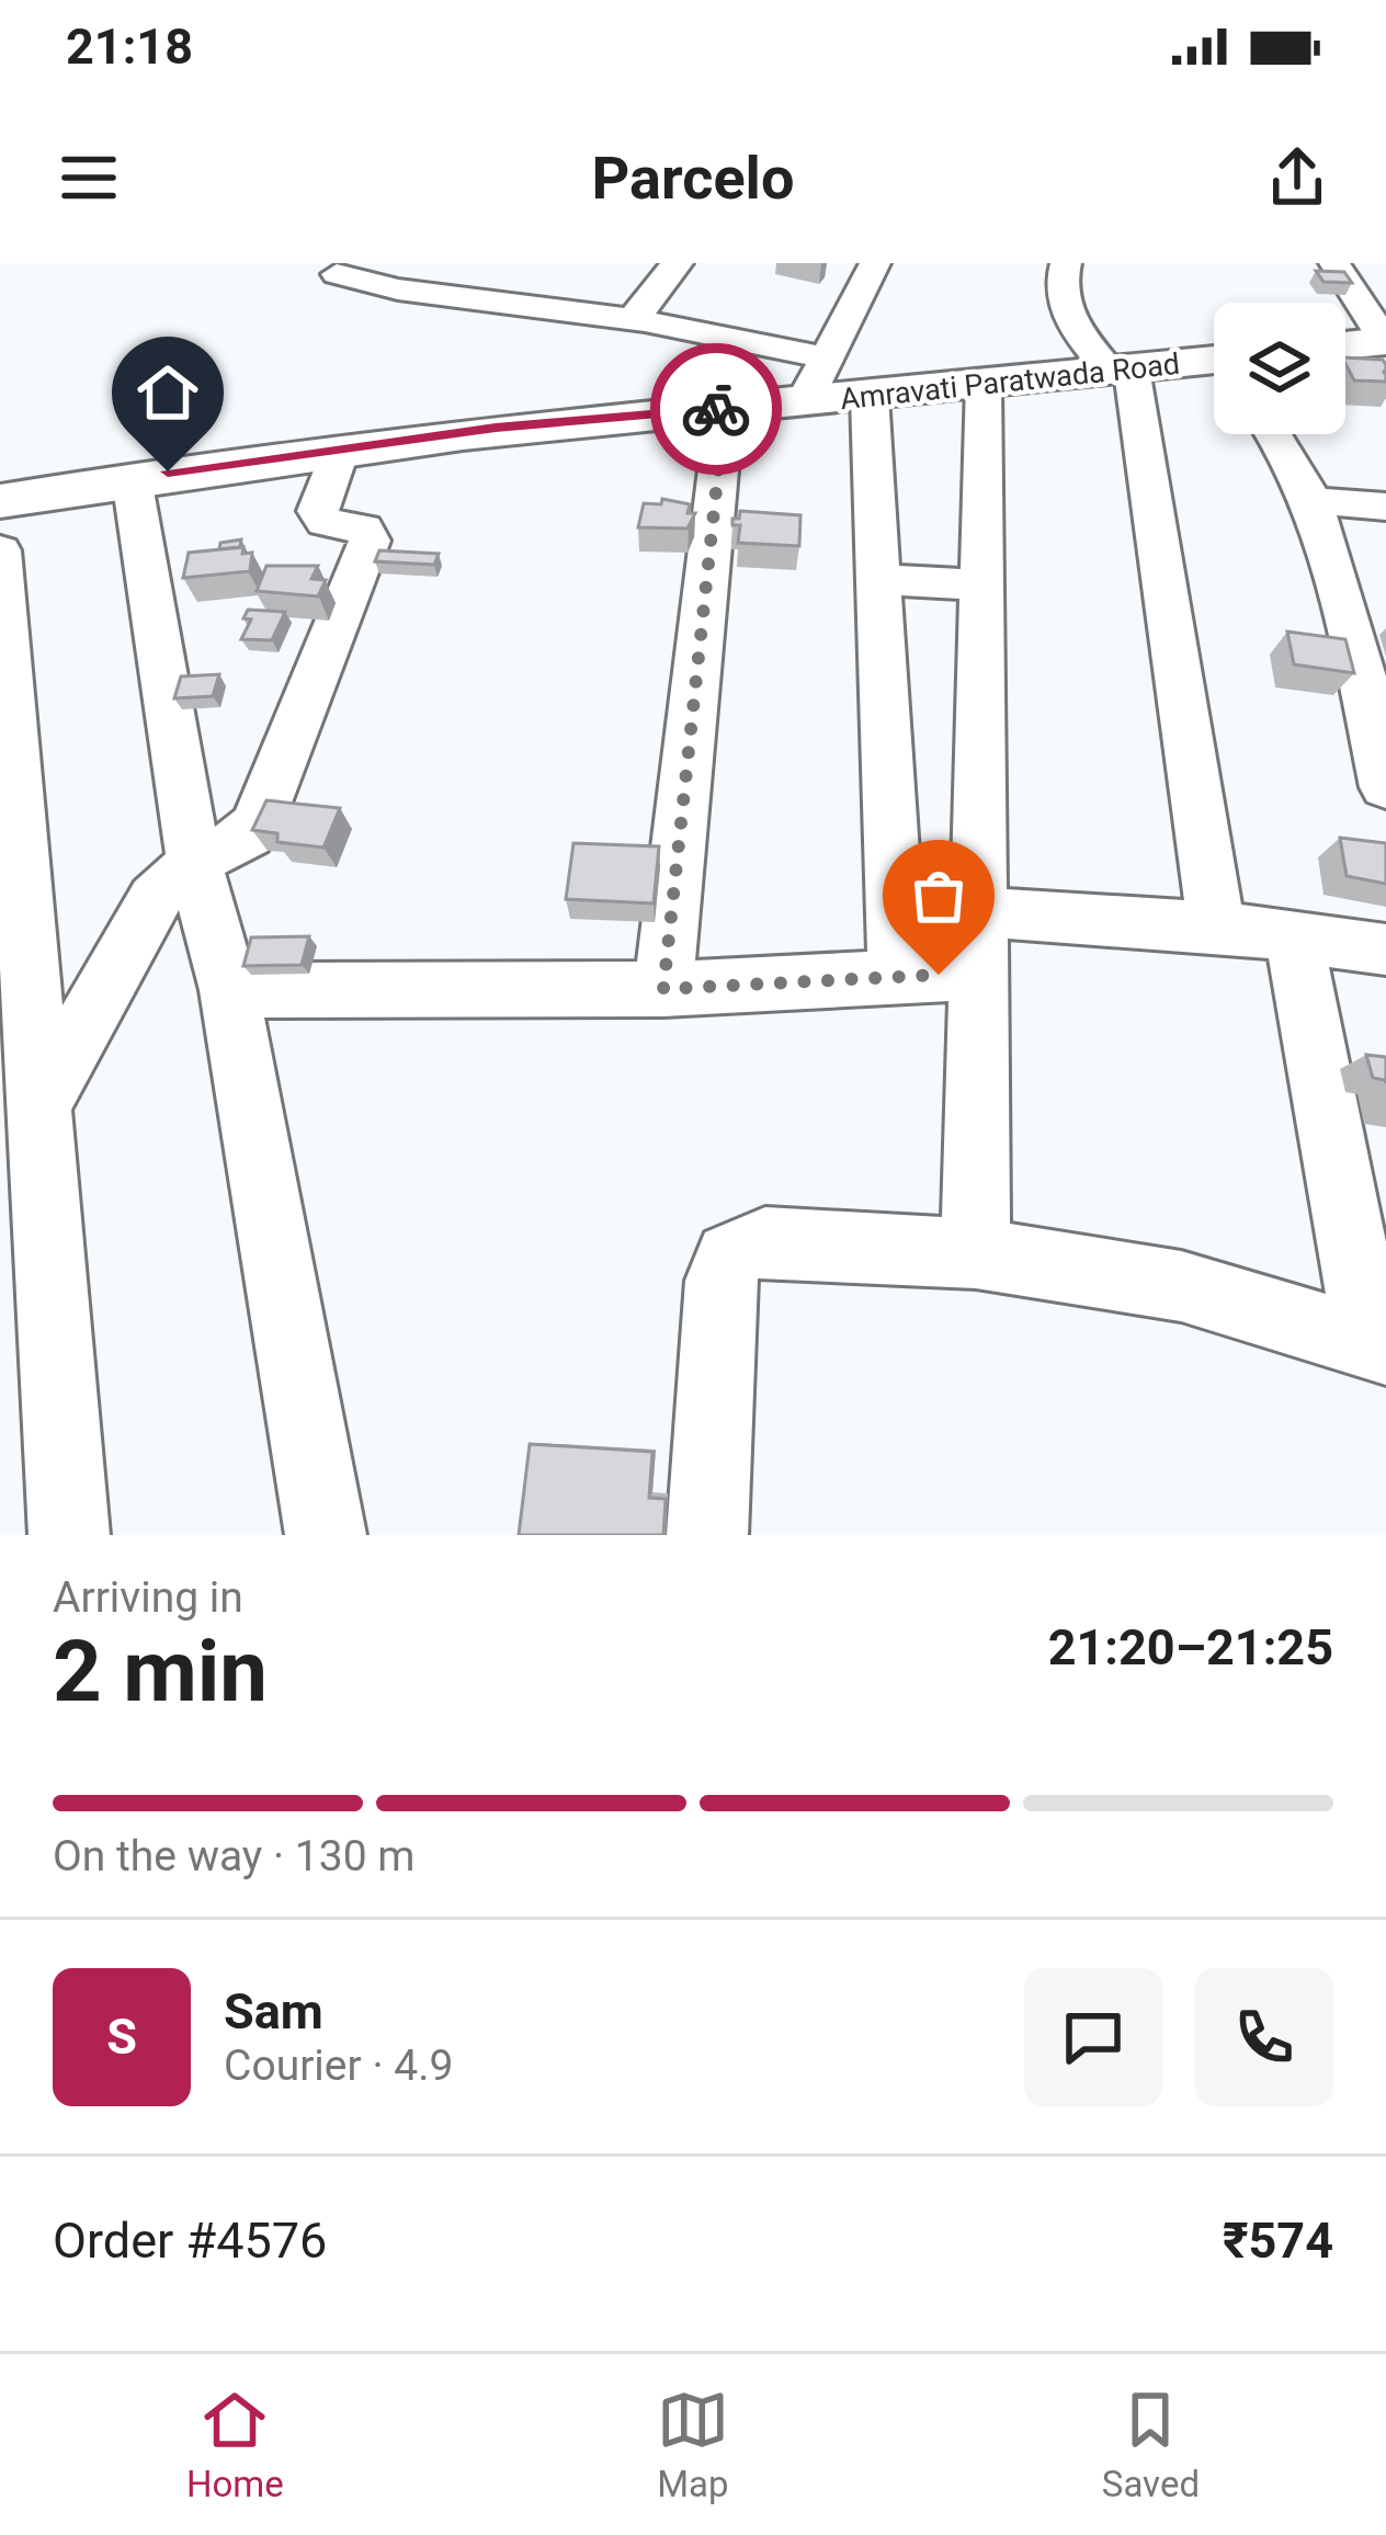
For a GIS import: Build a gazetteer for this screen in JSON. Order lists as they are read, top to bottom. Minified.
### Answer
{"streets":{"main road":["Amravati Paratwada Road"]},"page":{"status":"21:18","header":"Parcelo","heading":["2 min","Arriving in","21:20–21:25"],"panel":["Sam","Courier · 4.9","Order #4576","₹574"],"bar":"On the way · 130 m","round":"S","tabs":["Home","Map","Saved"]}}
